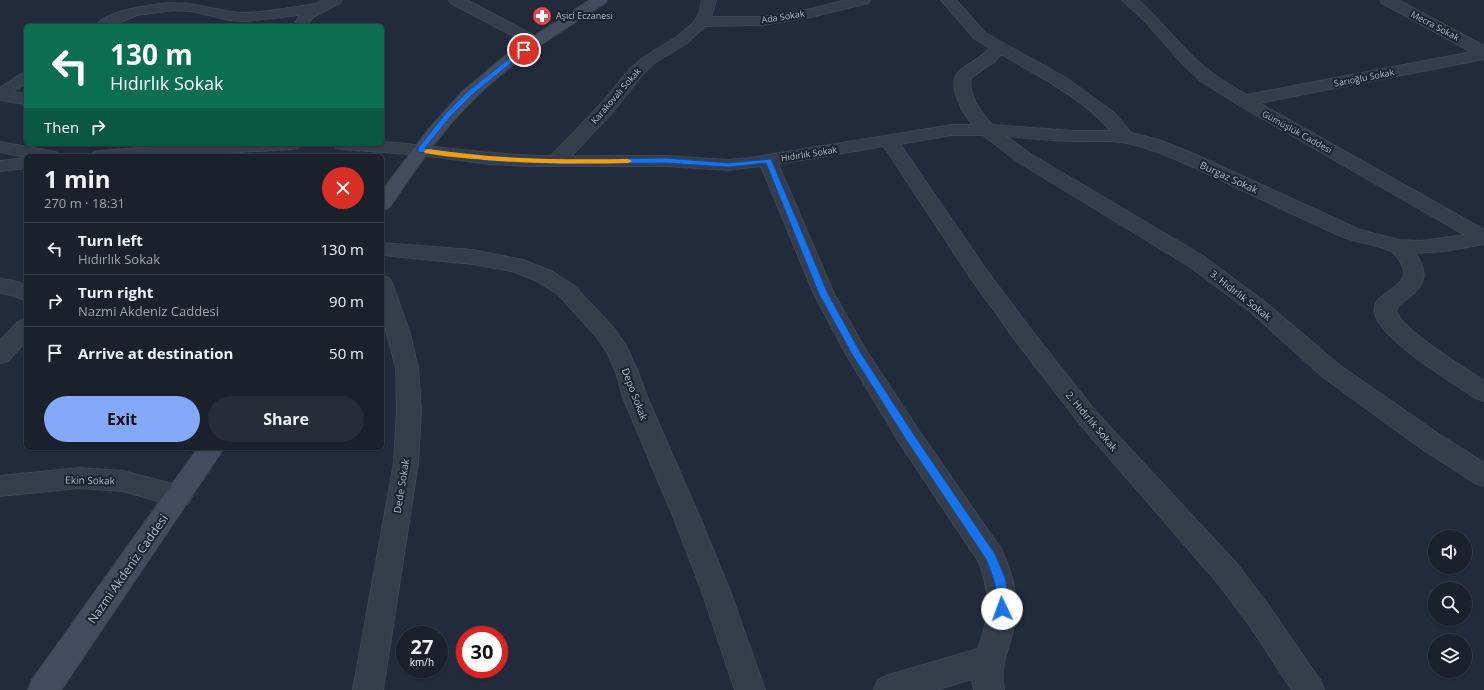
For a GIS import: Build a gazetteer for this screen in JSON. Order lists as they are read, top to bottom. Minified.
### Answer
{"streets":{"street":["Ada Sokak","Mecra Sokak","Sarıoğlu Sokak","Karakovalı Sokak","Gümüşlük Caddesi","Hıdırlık Sokak","Burgaz Sokak","3. Hıdırlık Sokak","Depo Sokak","2. Hıdırlık Sokak","Ekin Sokak","Dede Sokak","Nazmi Akdeniz Caddesi"]},"crossings":[["Ada Sokak","Karakovalı Sokak"],["Mecra Sokak","Sarıoğlu Sokak"],["Sarıoğlu Sokak","Gümüşlük Caddesi"],["Karakovalı Sokak","Hıdırlık Sokak"],["Gümüşlük Caddesi","Burgaz Sokak"],["Hıdırlık Sokak","Burgaz Sokak"],["Hıdırlık Sokak","3. Hıdırlık Sokak"],["Hıdırlık Sokak","2. Hıdırlık Sokak"],["Ekin Sokak","Nazmi Akdeniz Caddesi"]],"places":{"pharmacy":["Aşici Eczanesi"]},"page":{"turn":["130 m","Hıdırlık Sokak"],"then":"Then","heading":["1 min","270 m · 18:31"],"list":[{"name":"Turn left","note":"Hıdırlık Sokak","value":"130 m"},{"name":"Turn right","note":"Nazmi Akdeniz Caddesi","value":"90 m"},{"name":"Arrive at destination","value":"50 m"}],"buttons":["Exit","Share"],"speed":"27 km/h","limit":"30"}}
